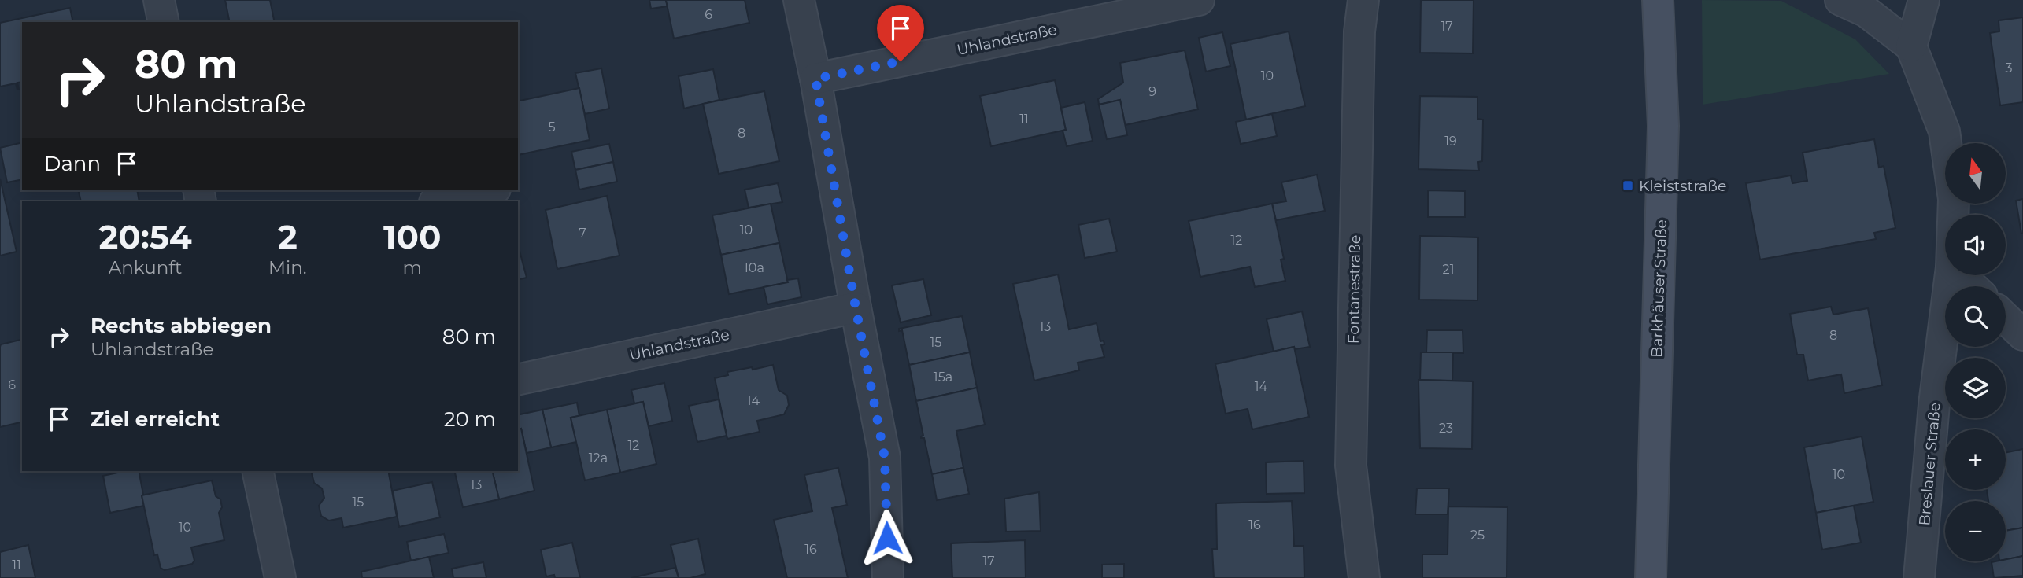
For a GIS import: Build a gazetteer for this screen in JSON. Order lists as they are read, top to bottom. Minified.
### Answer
{"streets":{"street":["Uhlandstraße","Barkhäuser Straße","Fontanestraße","Breslauer Straße"]},"places":{"transit":["Kleiststraße"]},"house_numbers":["6","17","3","10","9","11","5","8","19","10","7","12","10a","21","13","8","15","15a","6","14","14","23","12","12a","10","13","15","16","10","25","16","17","11"],"north":"top","page":{"turn":["80 m","Uhlandstraße"],"then":"Dann","map_buttons":["+","−"],"eta":["20:54","Ankunft","2","Min.","100","m"],"list":[{"name":"Rechts abbiegen","note":"Uhlandstraße","value":"80 m"},{"name":"Ziel erreicht","value":"20 m"}]}}
